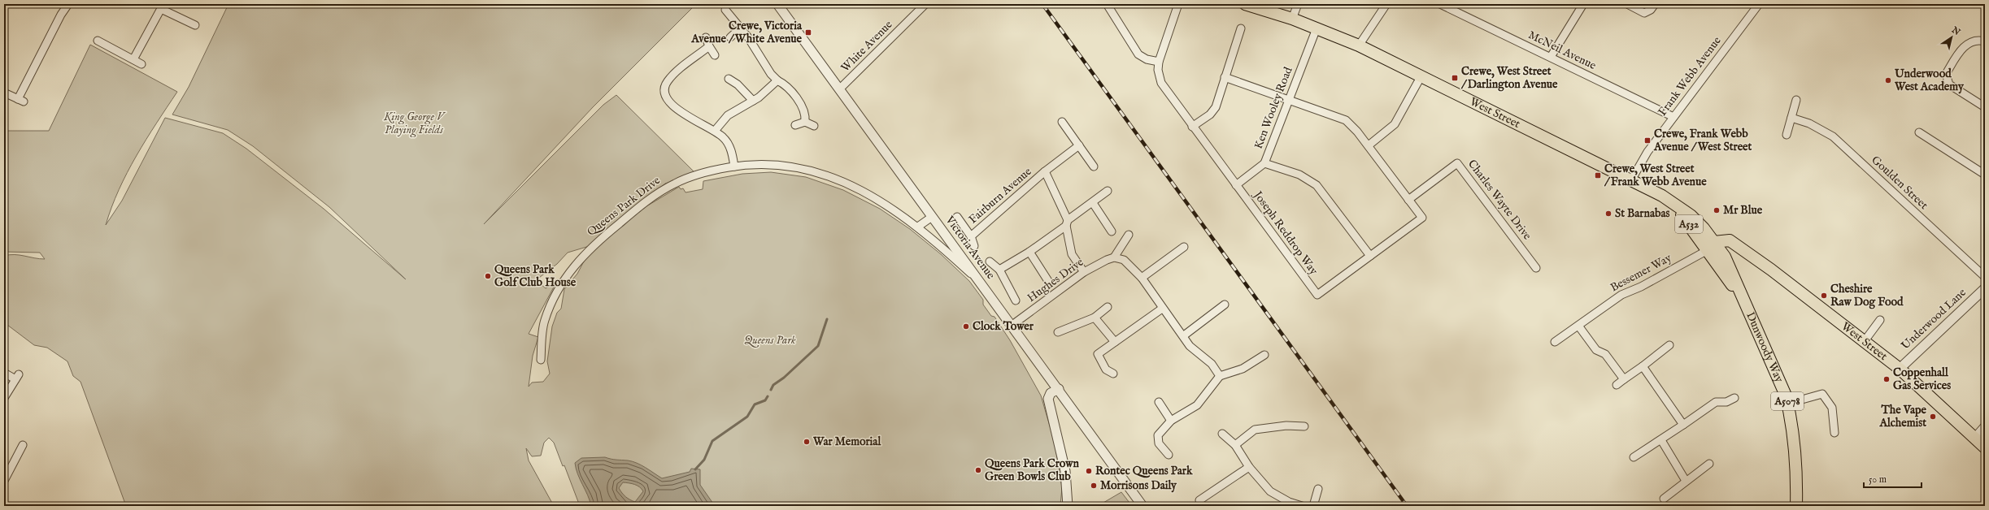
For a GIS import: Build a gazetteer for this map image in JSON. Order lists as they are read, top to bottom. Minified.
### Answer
{"streets":{"main road":["West Street","A532","Dunwoody Way","A5078"],"street":["White Avenue","McNeil Avenue","Frank Webb Avenue","Ken Wooley Road","Goulden Street","Fairburn Avenue","Charles Wayte Drive","Queens Park Drive","Joseph Reddrop Way","Victoria Avenue","Bessemer Way","Hughes Drive","Underwood Lane"]},"crossings":[["White Avenue","Victoria Avenue"],["McNeil Avenue","Frank Webb Avenue"],["Frank Webb Avenue","West Street"],["Ken Wooley Road","West Street"],["Ken Wooley Road","Joseph Reddrop Way"],["West Street","Bessemer Way"],["West Street","Underwood Lane"],["West Street","Dunwoody Way"],["Fairburn Avenue","Hughes Drive"],["Queens Park Drive","Victoria Avenue"],["Victoria Avenue","Hughes Drive"]],"parks":["King George V Playing Fields","Queens Park"],"places":{"transit":["Crewe, Victoria Avenue / White Avenue","Crewe, West Street / Darlington Avenue","Crewe, Frank Webb Avenue / West Street","Crewe, West Street / Frank Webb Avenue"],"other":["Underwood West Academy","Mr Blue","St Barnabas","Queens Park Golf Club House","Cheshire Raw Dog Food","Clock Tower","Coppenhall Gas Services","The Vape Alchemist","War Memorial","Queens Park Crown Green Bowls Club","Rontec Queens Park","Morrisons Daily"]},"scale_bar":"50 m","north":"top right"}
